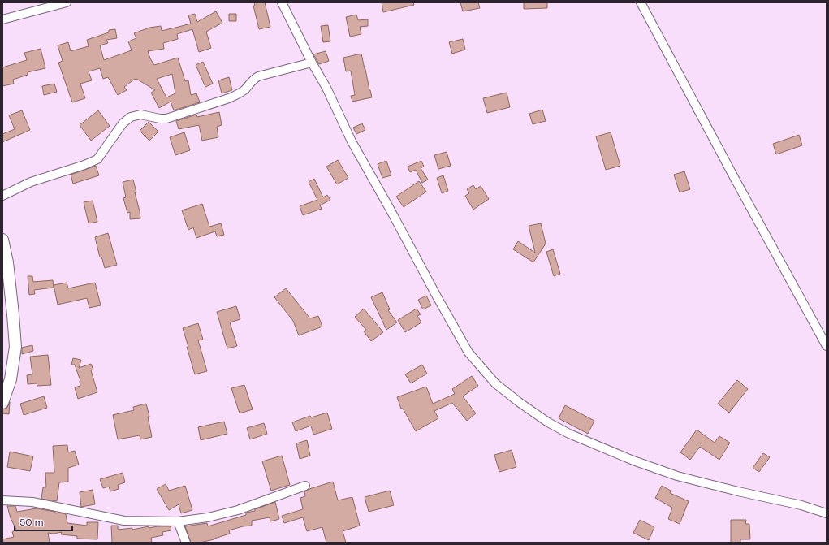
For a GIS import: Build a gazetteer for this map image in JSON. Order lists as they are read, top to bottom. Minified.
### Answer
{"scale_bar":"50 m"}
